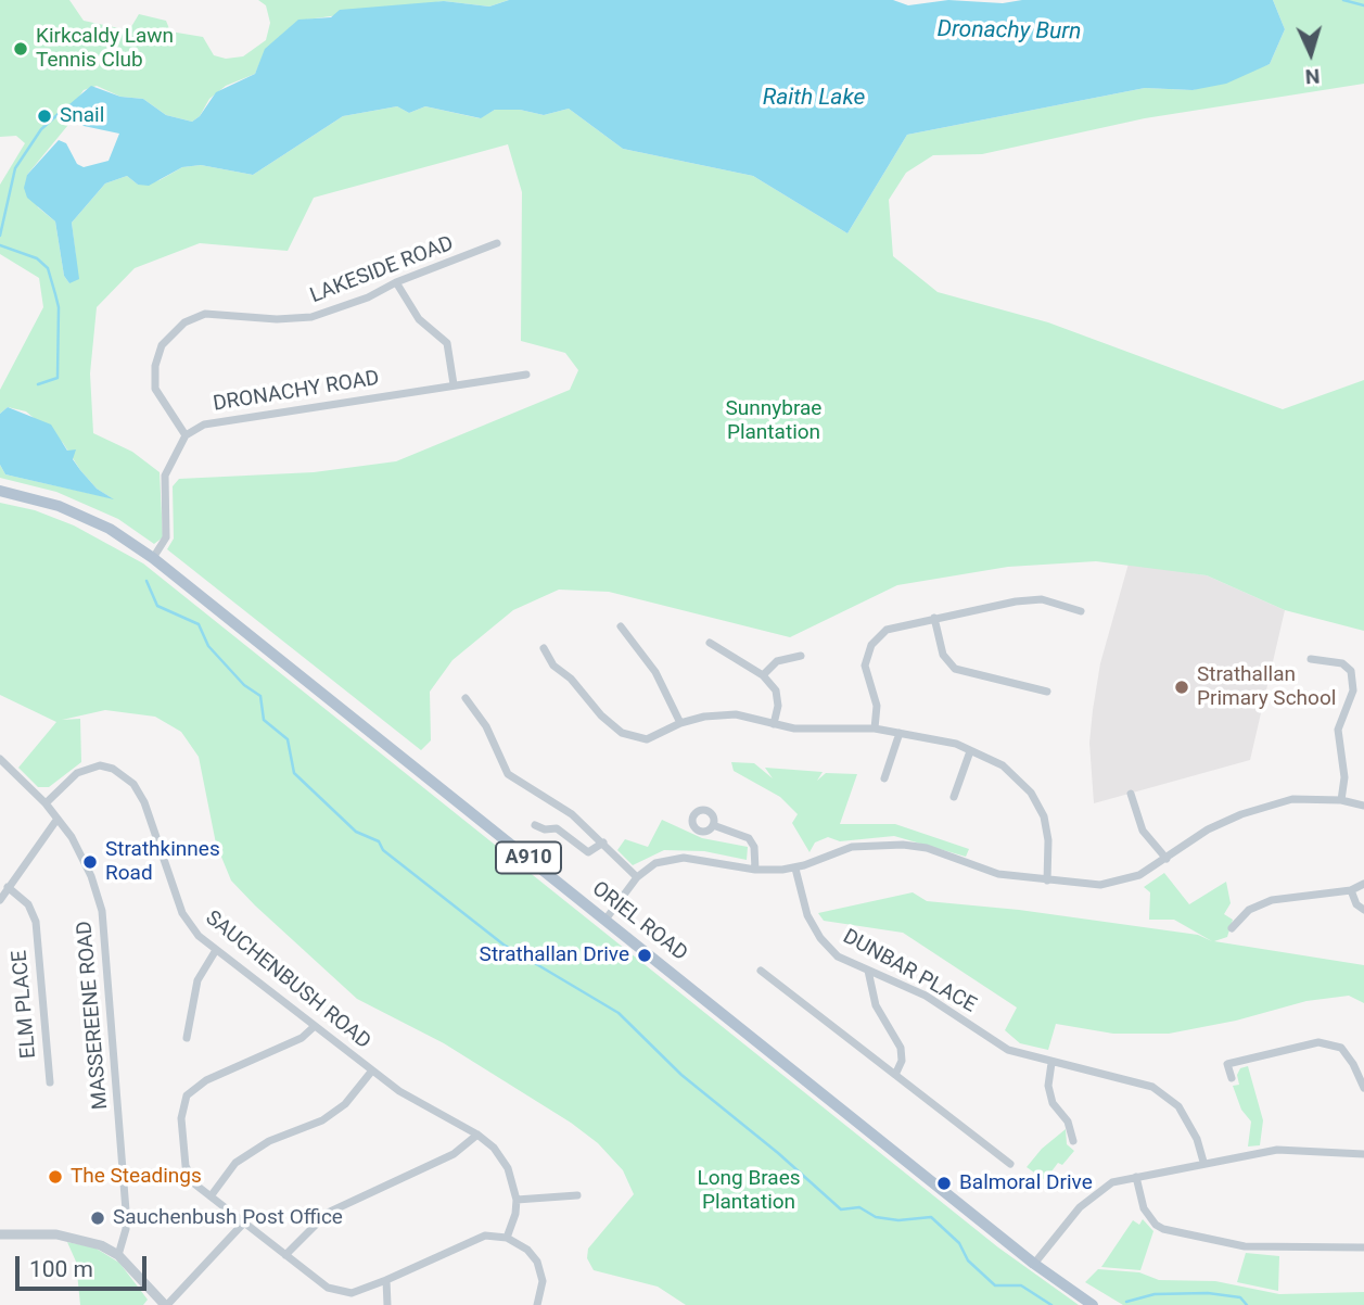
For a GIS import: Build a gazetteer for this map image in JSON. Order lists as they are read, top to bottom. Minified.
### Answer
{"streets":{"main road":["A910","ORIEL ROAD"],"street":["LAKESIDE ROAD","DRONACHY ROAD","DUNBAR PLACE","SAUCHENBUSH ROAD","ELM PLACE","MASSEREENE ROAD"]},"crossings":[["LAKESIDE ROAD","DRONACHY ROAD"],["SAUCHENBUSH ROAD","MASSEREENE ROAD"]],"water":["Dronachy Burn","Raith Lake"],"parks":["Sunnybrae Plantation","Long Braes Plantation"],"places":["Kirkcaldy Lawn Tennis Club","Snail","Strathallan Primary School","Strathkinnes Road","Strathallan Drive","The Steadings","Balmoral Drive","Sauchenbush Post Office"],"scale_bar":"100 m","north":"bottom"}
